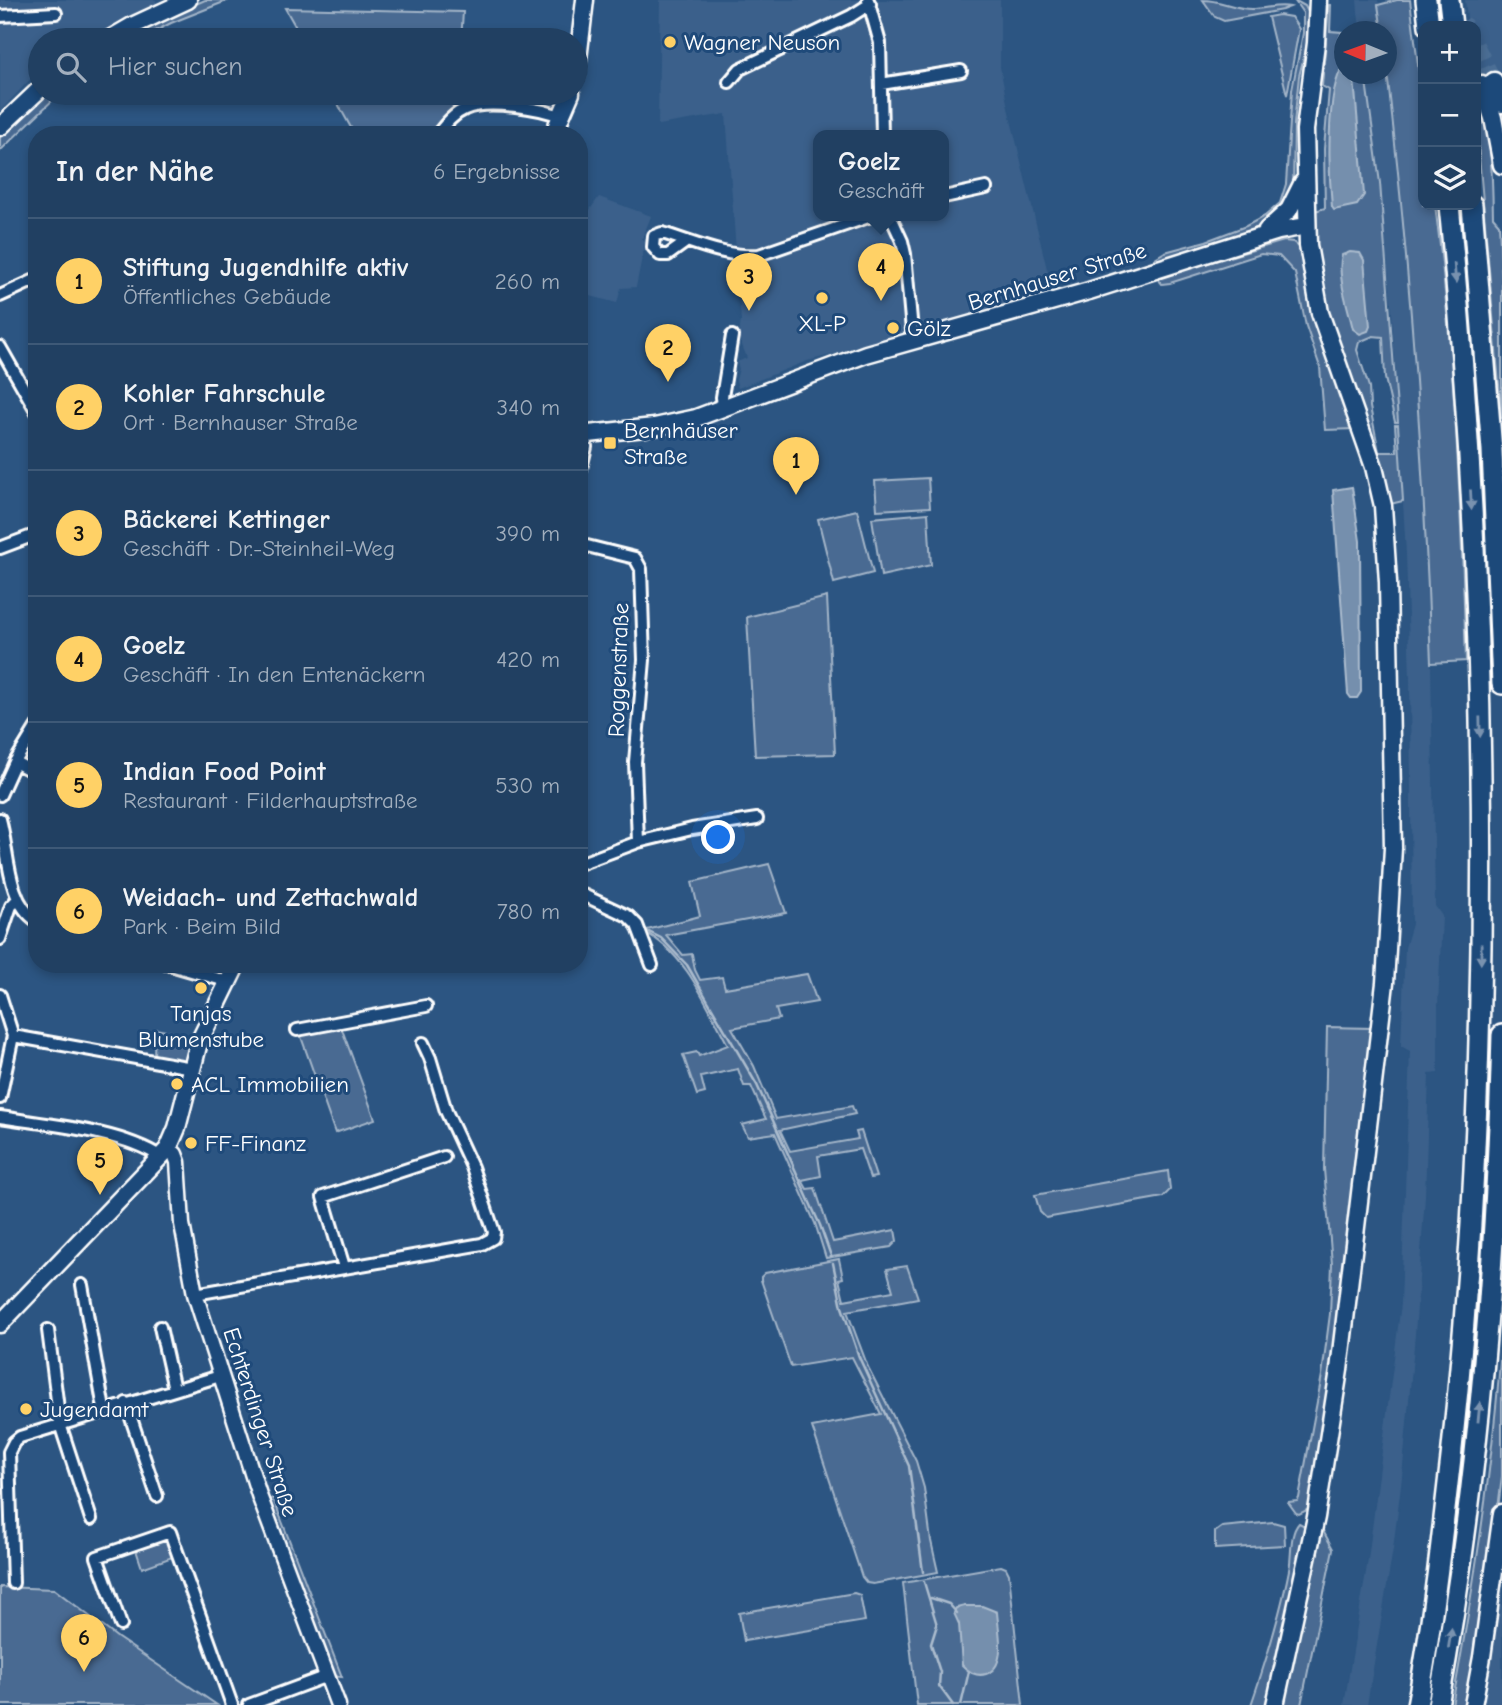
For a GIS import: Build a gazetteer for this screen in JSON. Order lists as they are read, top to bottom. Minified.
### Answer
{"streets":{"main road":["Bernhauser Straße"],"street":["Roggenstraße","Echterdinger Straße"]},"places":{"other":["Wagner Neuson","XL-P","Gölz","Tanjas Blumenstube","ACL Immobilien","FF-Finanz","Jugendamt"],"transit":["Bernhäuser Straße"]},"north":"left","page":{"map_buttons":["+","−"],"search":"Hier suchen","heading":["In der Nähe","6 Ergebnisse"],"popup":["Goelz","Geschäft"],"list":[{"mark":"1","name":"Stiftung Jugendhilfe aktiv","note":"Öffentliches Gebäude","value":"260 m"},{"mark":"2","name":"Kohler Fahrschule","note":"Ort · Bernhauser Straße","value":"340 m"},{"mark":"3","name":"Bäckerei Kettinger","note":"Geschäft · Dr.-Steinheil-Weg","value":"390 m"},{"mark":"4","name":"Goelz","note":"Geschäft · In den Entenäckern","value":"420 m"},{"mark":"5","name":"Indian Food Point","note":"Restaurant · Filderhauptstraße","value":"530 m"},{"mark":"6","name":"Weidach- und Zettachwald","note":"Park · Beim Bild","value":"780 m"}],"pins":["4","3","2","1","5","6"]}}
